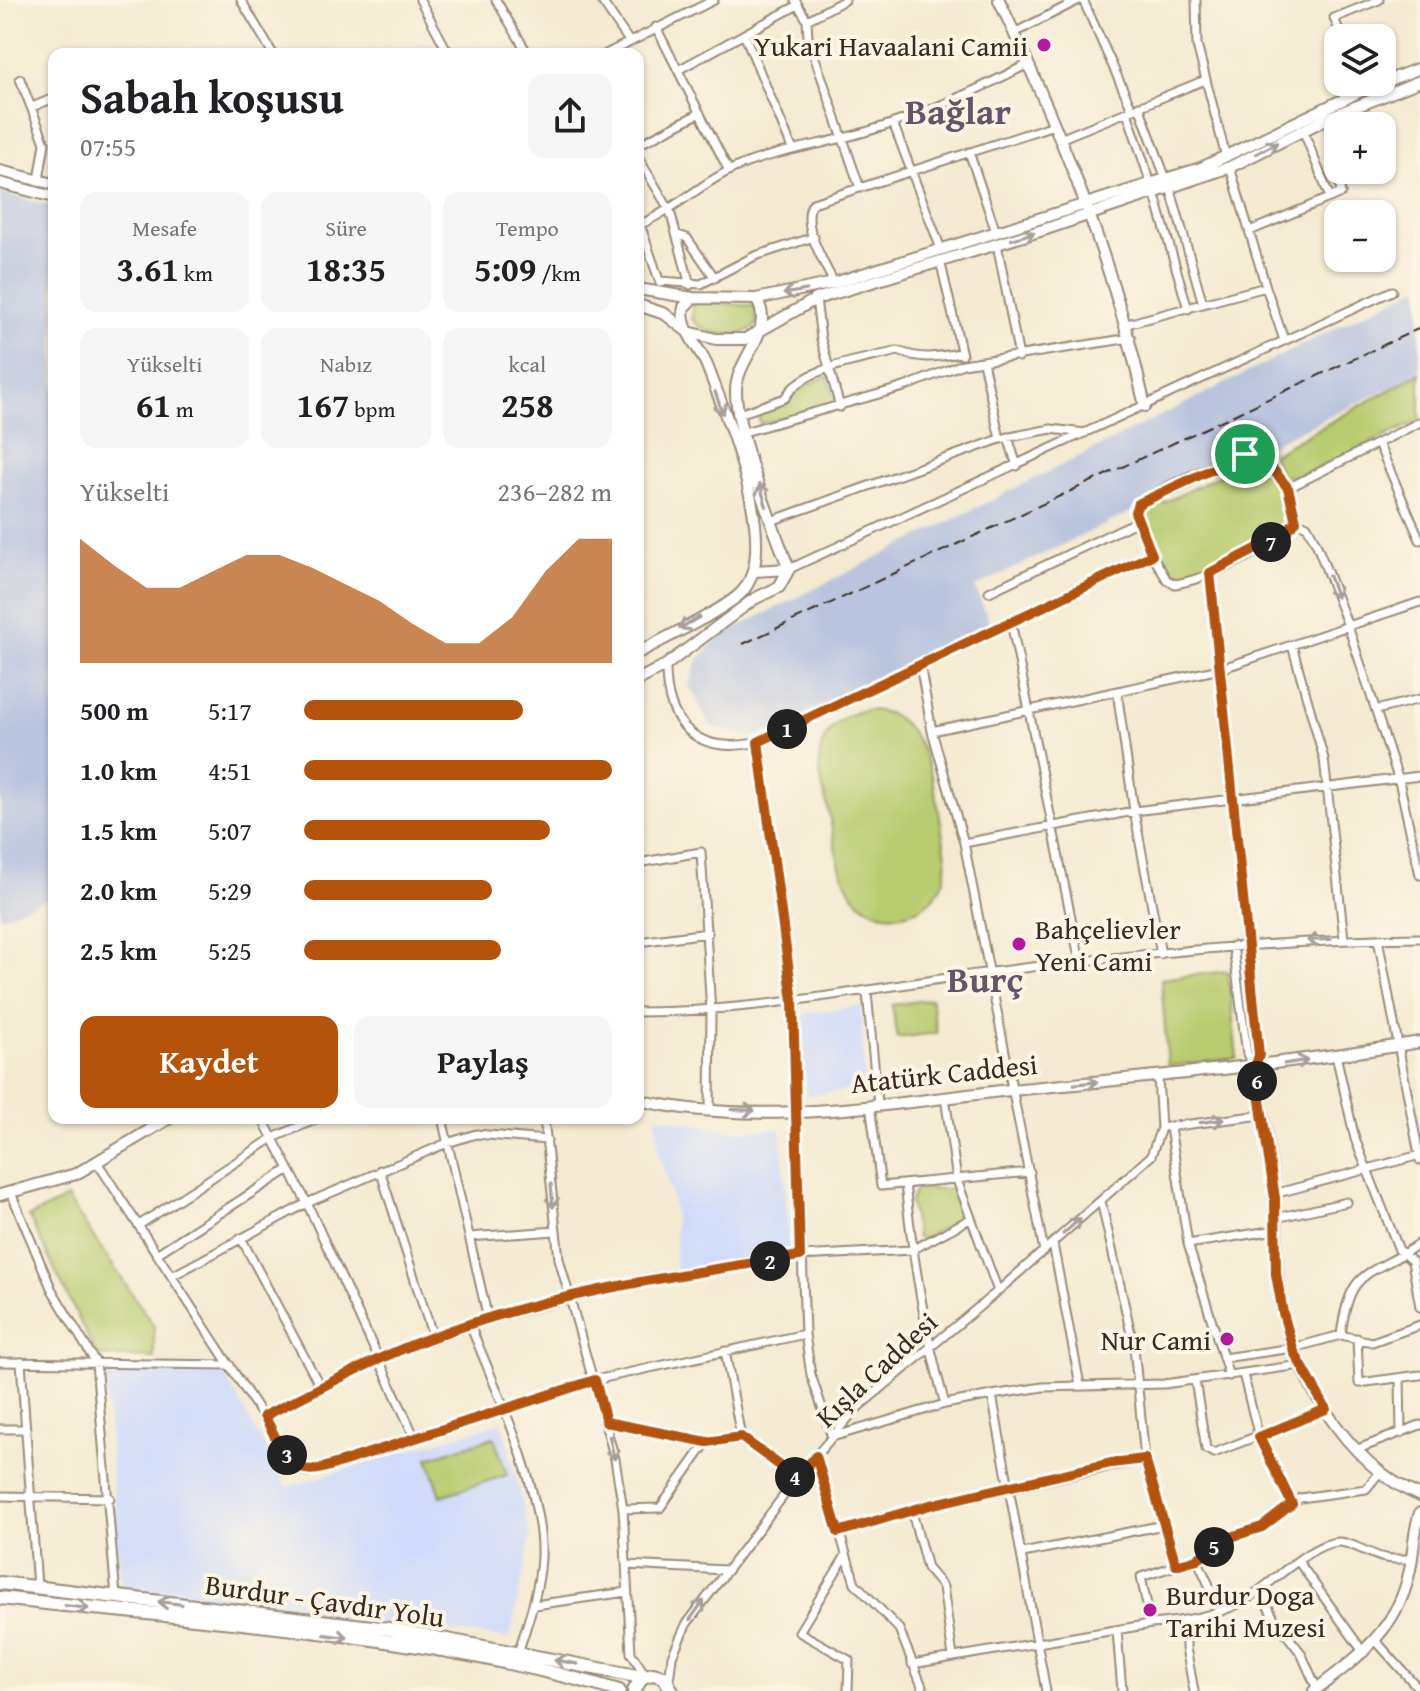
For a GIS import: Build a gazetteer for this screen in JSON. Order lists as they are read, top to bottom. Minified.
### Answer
{"streets":{"highway":["Burdur - Çavdır Yolu"],"main road":["Atatürk Caddesi"],"street":["Kışla Caddesi"]},"crossings":[["Kışla Caddesi","Burdur - Çavdır Yolu"]],"one_way":["Atatürk Caddesi"],"districts":["Bağlar","Burç"],"places":["Yukari Havaalani Camii","Bahçelievler Yeni Cami","Nur Cami","Burdur Doga Tarihi Muzesi"],"page":{"map_buttons":["+","−"],"heading":["Sabah koşusu","07:55"],"stats":[["Mesafe","3.61 km"],["Süre","18:35"],["Tempo","5:09 /km"],["Yükselti","61 m"],["Nabız","167 bpm"],["kcal","258"]],"chart":["Yükselti","236–282 m"],"pins":["7","1","6","2","3","4","5"],"list":[{"name":"500 m","note":"5:17"},{"name":"1.0 km","note":"4:51"},{"name":"1.5 km","note":"5:07"},{"name":"2.0 km","note":"5:29"},{"name":"2.5 km","note":"5:25"}],"buttons":["Kaydet","Paylaş"]}}
